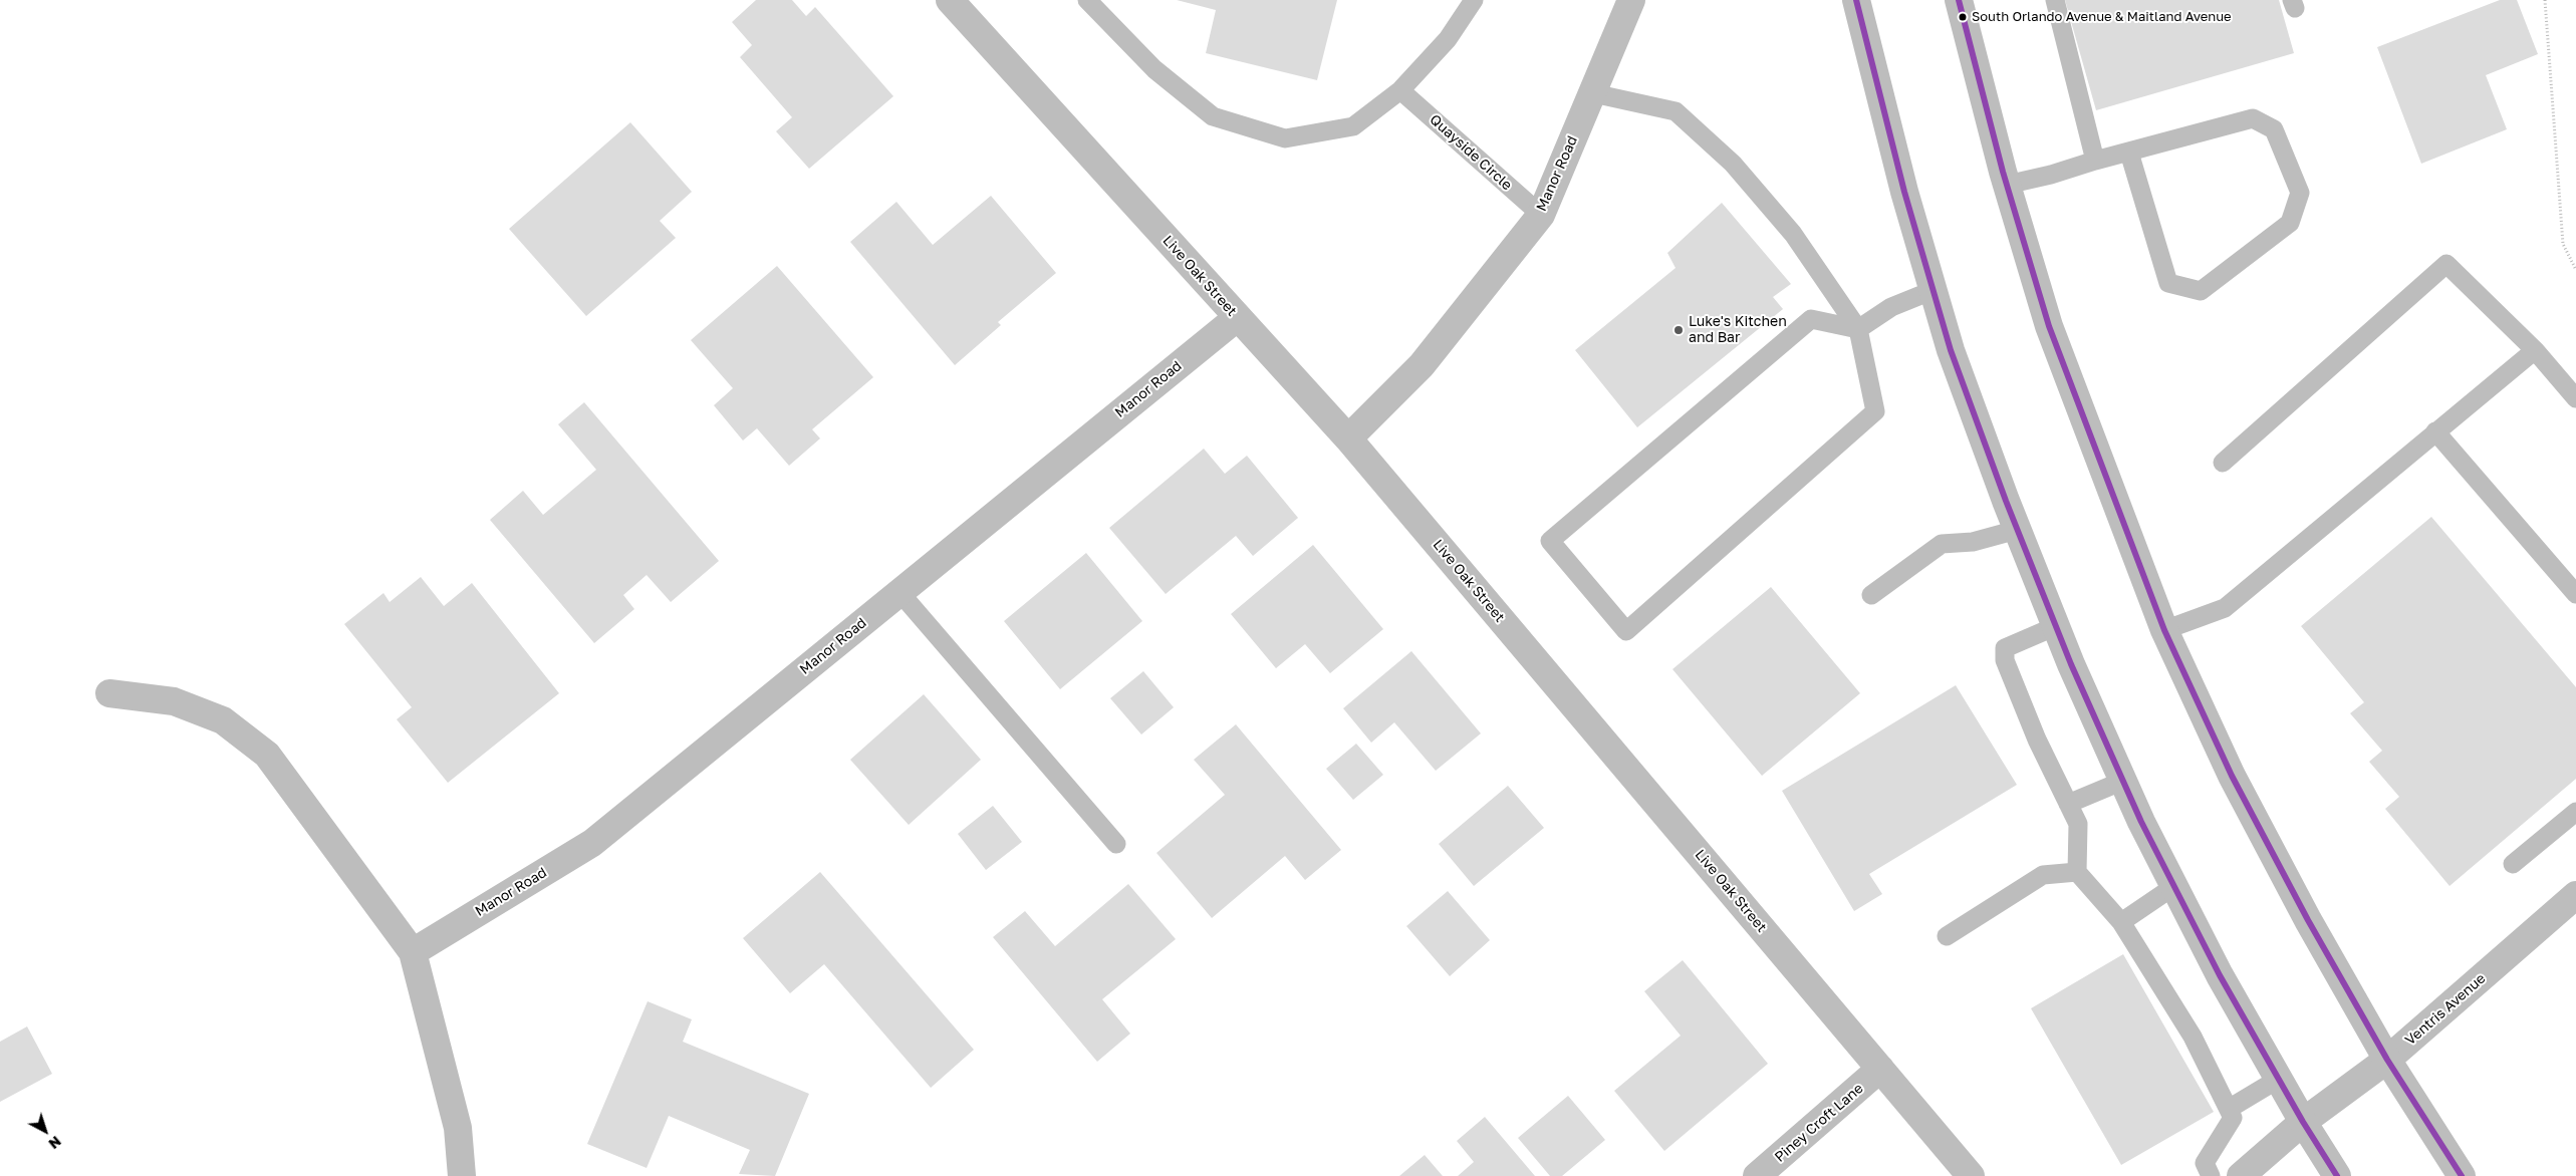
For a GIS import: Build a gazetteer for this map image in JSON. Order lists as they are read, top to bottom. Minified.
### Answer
{"streets":{"street":["Manor Road","Live Oak Street","Ventris Avenue","Piney Croft Lane"],"lane":["Quayside Circle"]},"crossings":[["Quayside Circle","Manor Road"],["Manor Road","Live Oak Street"],["Live Oak Street","Piney Croft Lane"]],"places":["South Orlando Avenue & Maitland Avenue","Luke's Kitchen and Bar"],"north":"bottom right"}
